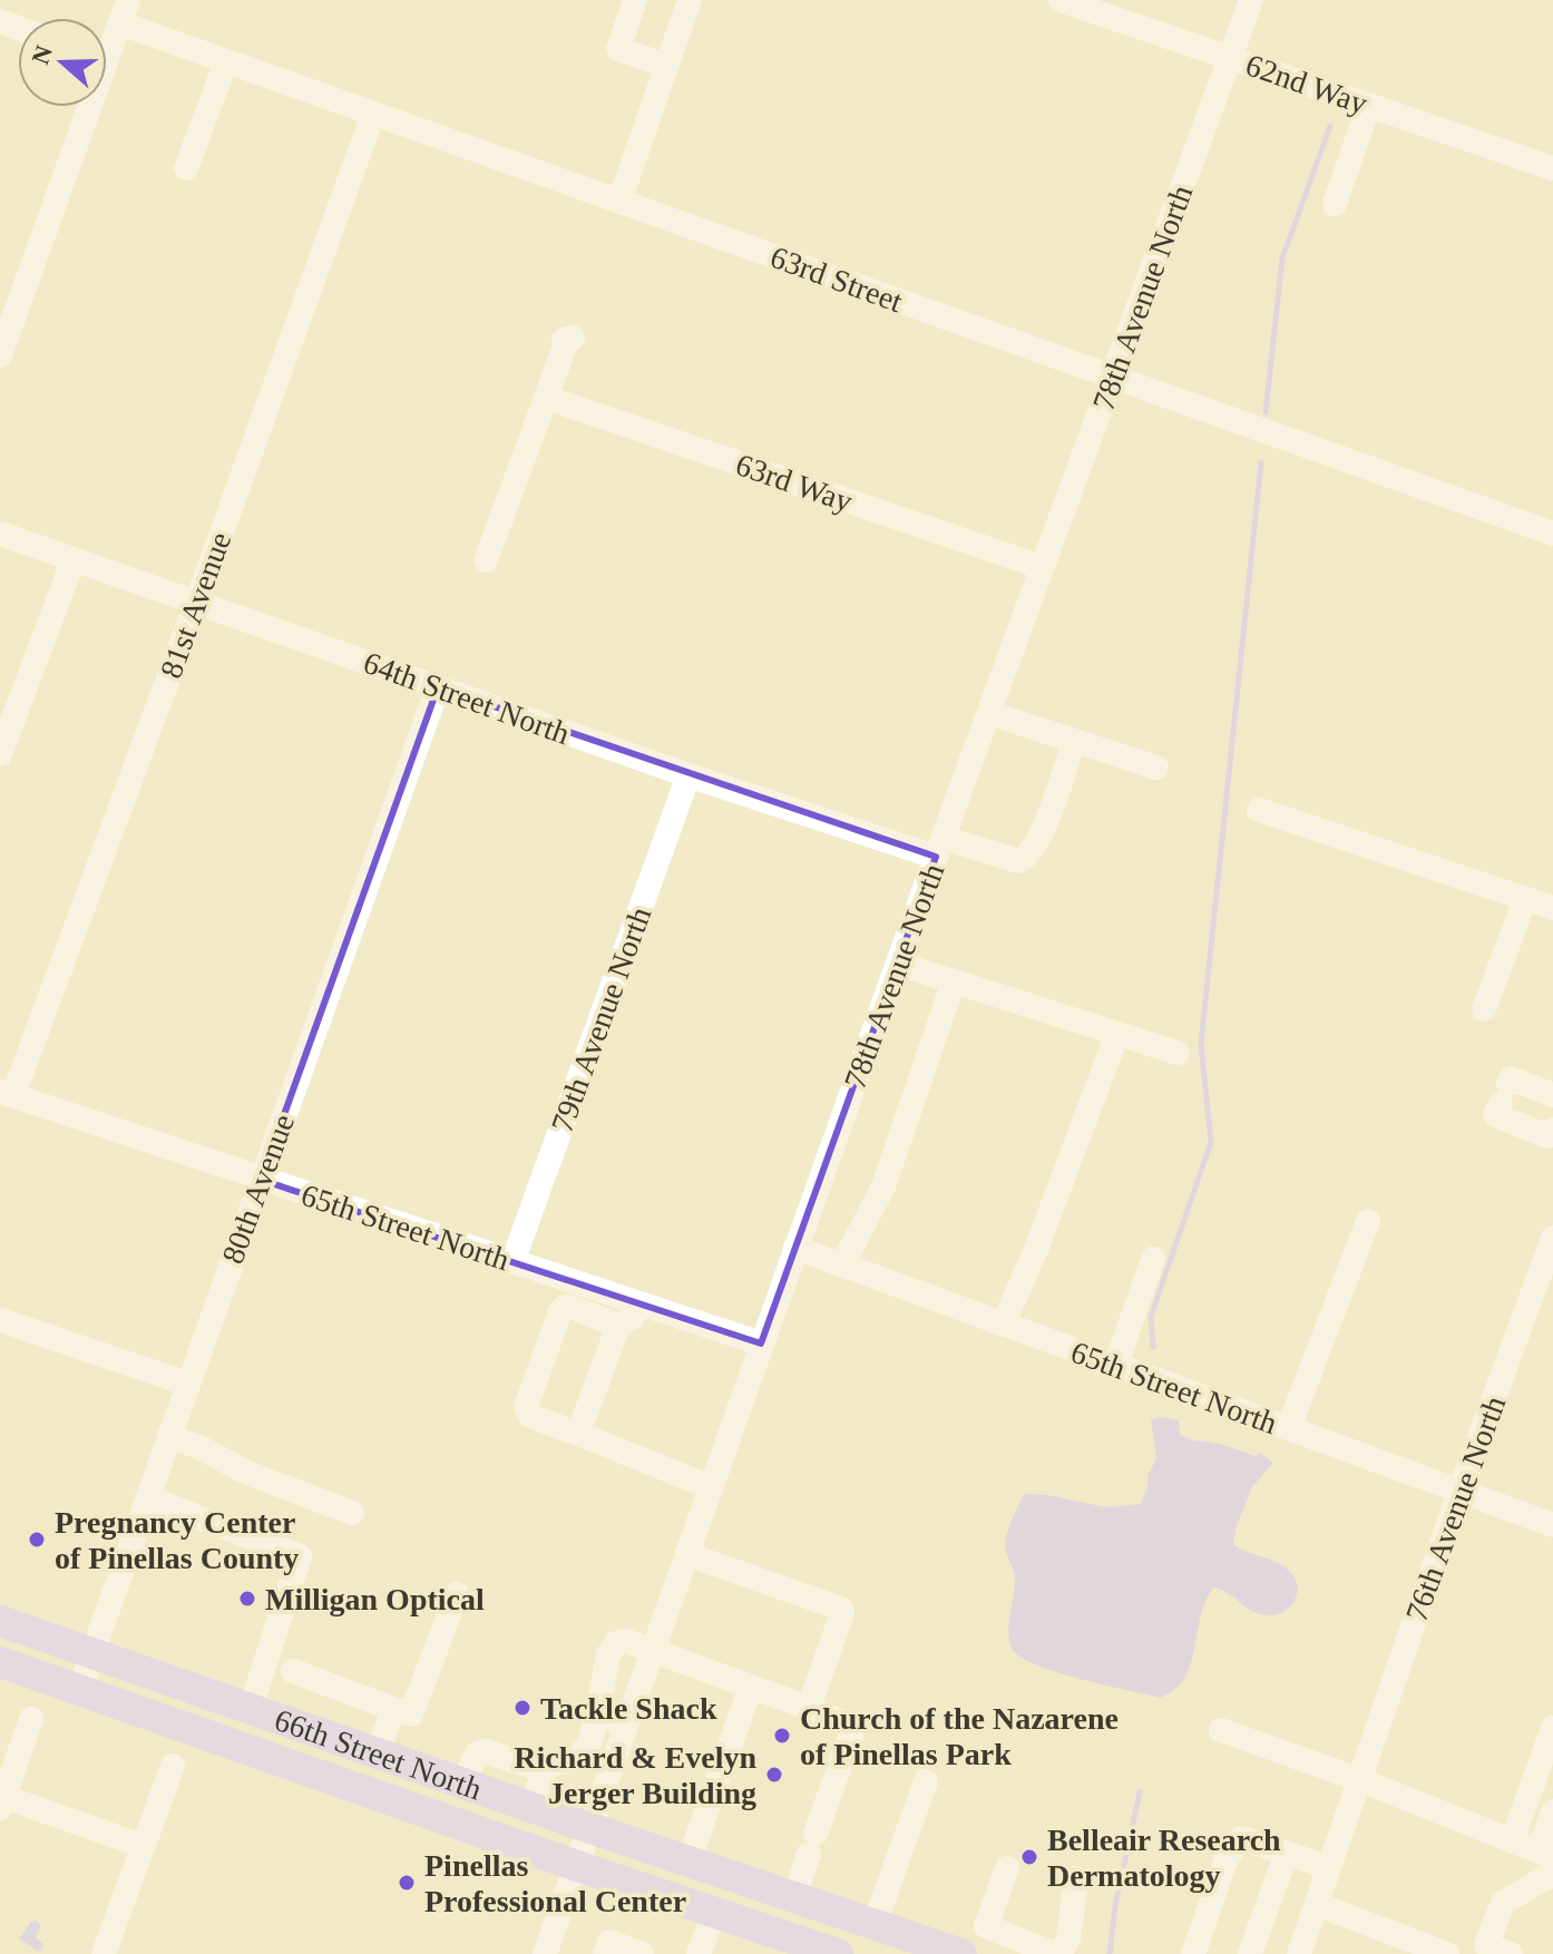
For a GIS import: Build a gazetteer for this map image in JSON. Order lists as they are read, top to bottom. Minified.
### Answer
{"streets":{"main road":["66th Street North"],"street":["62nd Way","63rd Street","78th Avenue North","63rd Way","81st Avenue","64th Street North","79th Avenue North","80th Avenue","65th Street North","76th Avenue North"]},"crossings":[["62nd Way","78th Avenue North"],["63rd Street","78th Avenue North"],["63rd Street","81st Avenue"],["78th Avenue North","63rd Way"],["78th Avenue North","64th Street North"],["78th Avenue North","65th Street North"],["78th Avenue North","66th Street North"],["81st Avenue","64th Street North"],["81st Avenue","65th Street North"],["64th Street North","79th Avenue North"],["64th Street North","80th Avenue"],["79th Avenue North","65th Street North"],["80th Avenue","65th Street North"],["80th Avenue","66th Street North"],["65th Street North","76th Avenue North"]],"places":["Pregnancy Center of Pinellas County","Milligan Optical","Tackle Shack","Church of the Nazarene of Pinellas Park","Richard & Evelyn Jerger Building","Belleair Research Dermatology","Pinellas Professional Center"],"north":"left"}
